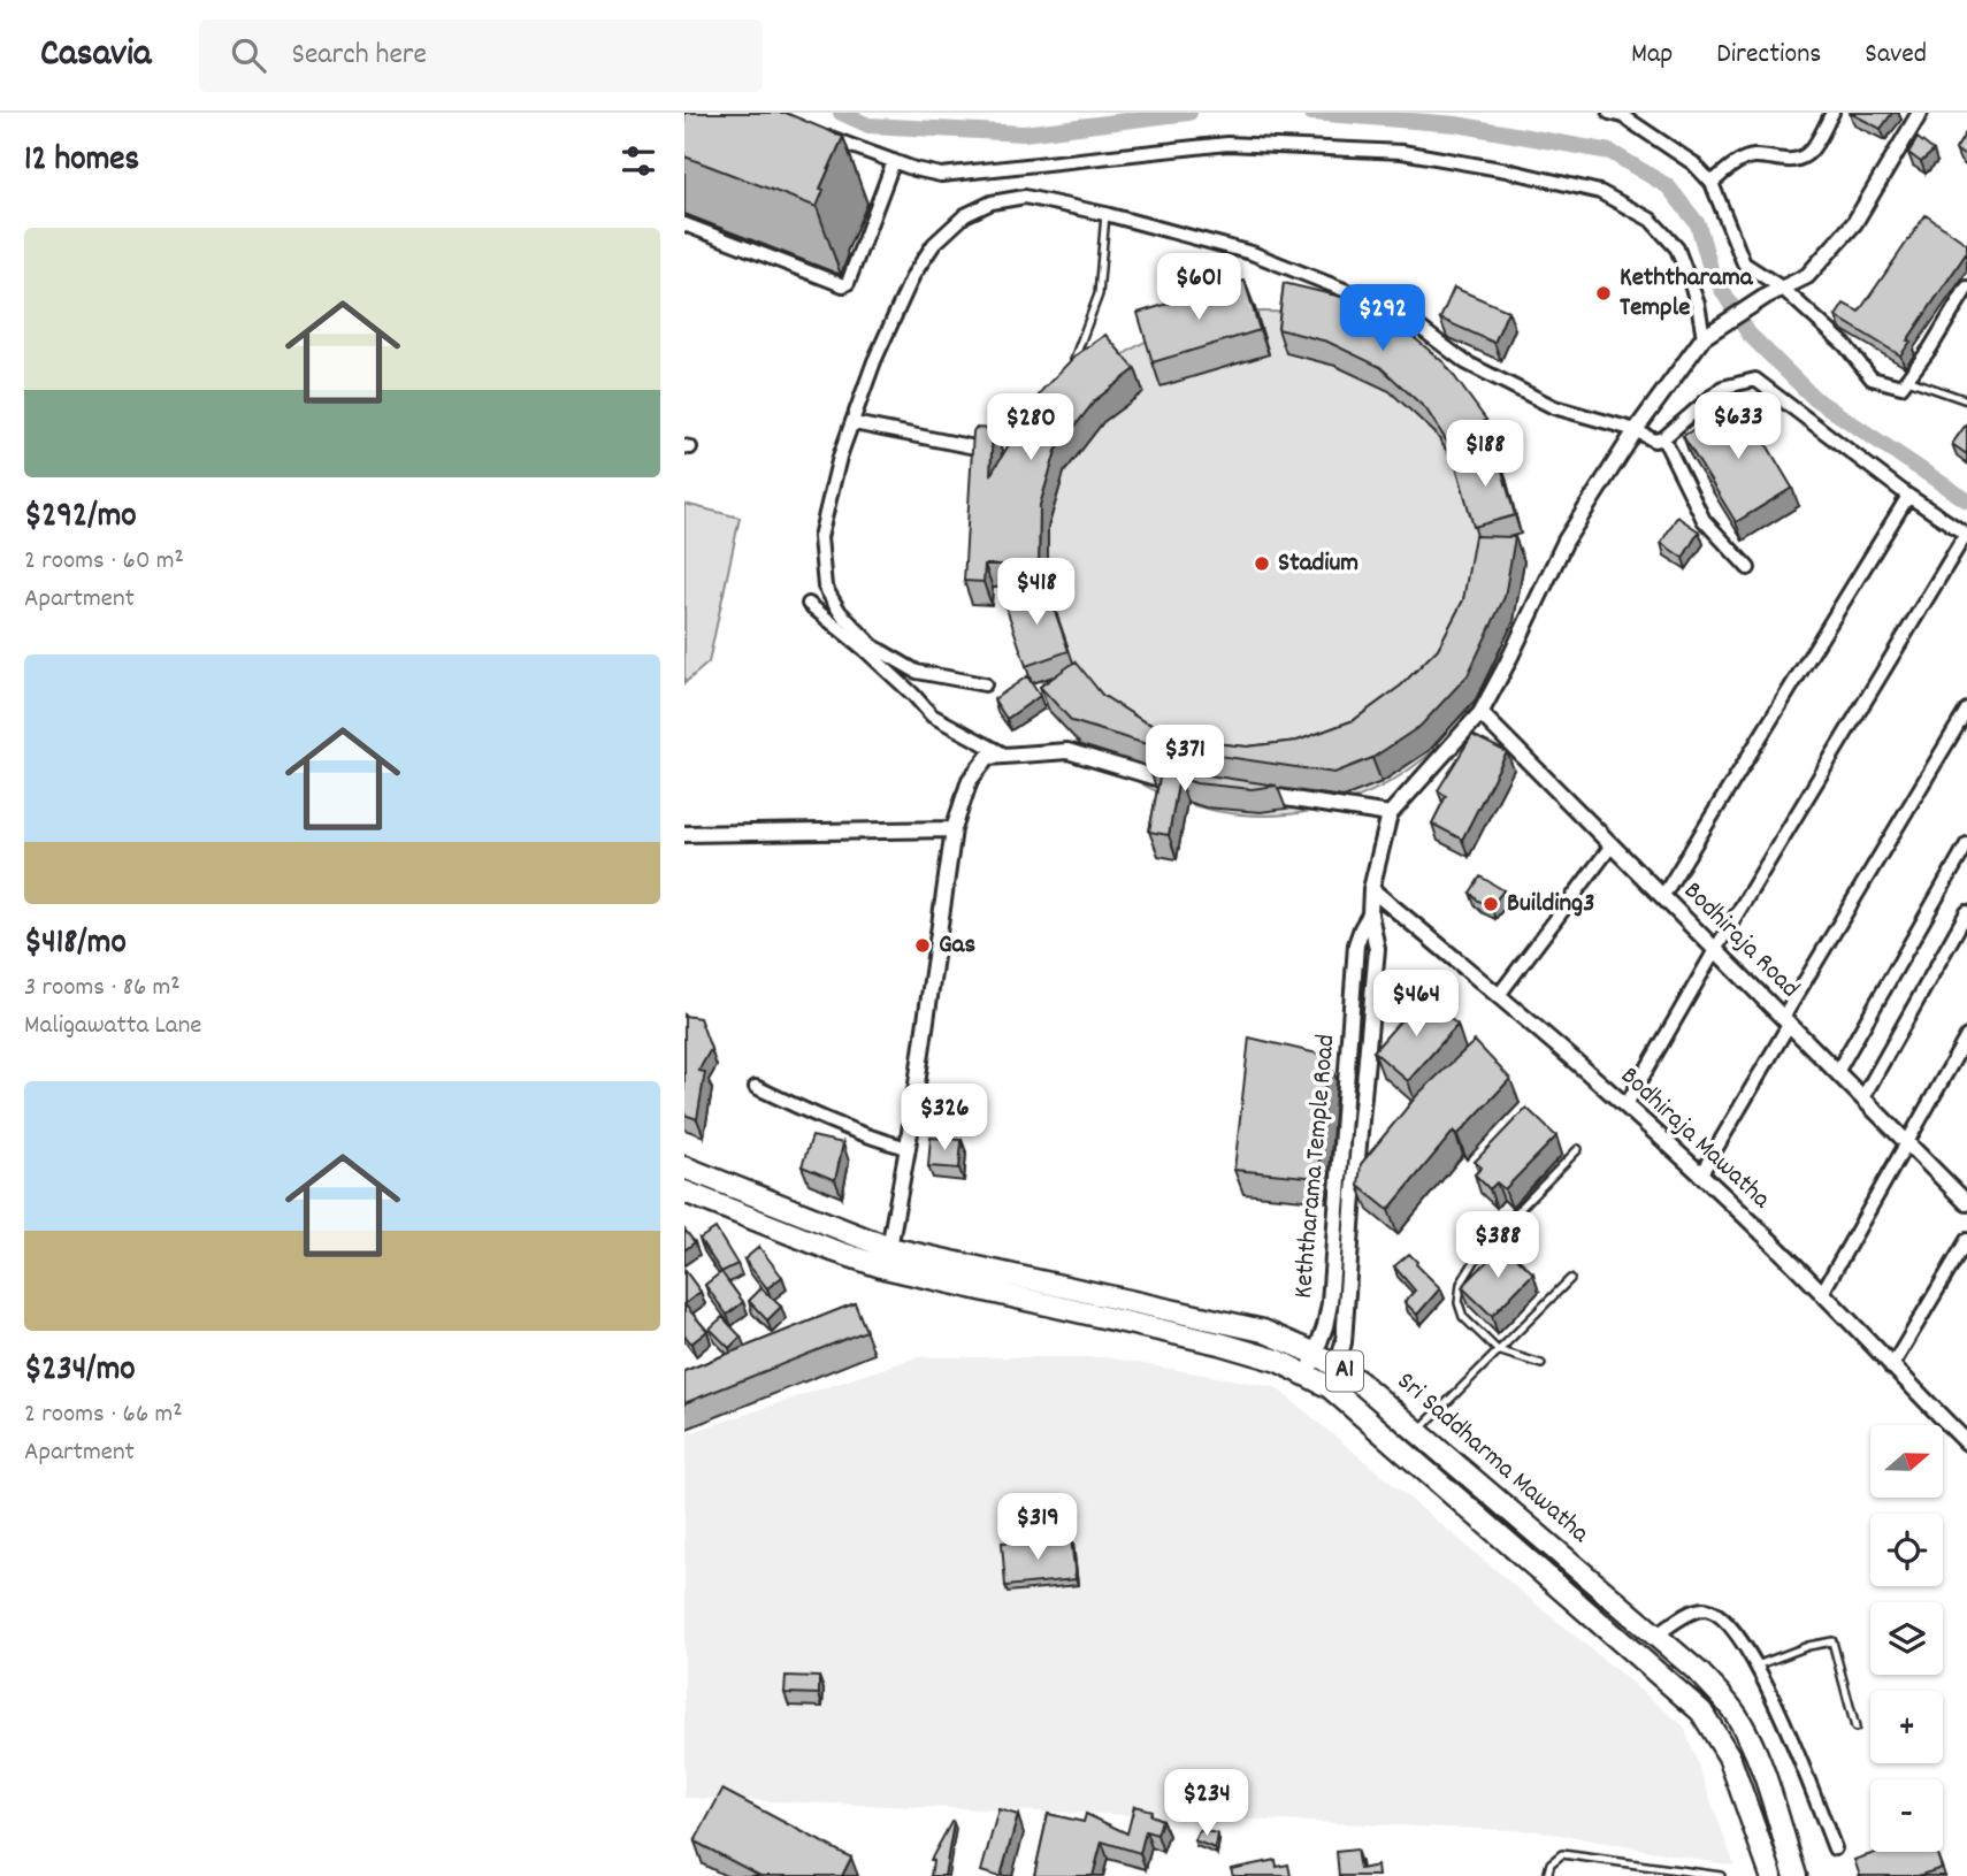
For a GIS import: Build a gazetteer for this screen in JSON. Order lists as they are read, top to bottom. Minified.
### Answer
{"streets":{"highway":["A1","Sri Saddharma Mawatha"],"street":["Bodhiraja Road","Bodhiraja Mawatha","Keththarama Temple Road"]},"crossings":[["Bodhiraja Road","Keththarama Temple Road"],["Bodhiraja Mawatha","Keththarama Temple Road"],["Keththarama Temple Road","Sri Saddharma Mawatha"]],"places":["Keththarama Temple","Stadium","Building3","Gas"],"north":"right","page":{"header":"Casavia","search":"Search here","nav":["Map","Directions","Saved"],"heading":"12 homes","list":[{"name":"$292/mo","note":"2 rooms · 60 m² · Apartment"},{"name":"$418/mo","note":"3 rooms · 86 m² · Maligawatta Lane"},{"name":"$234/mo","note":"2 rooms · 66 m² · Apartment"}],"price":["$601","$292","$633","$280","$188","$418","$371","$464","$326","$388","$319","$234"],"map_buttons":["+","−"]}}
